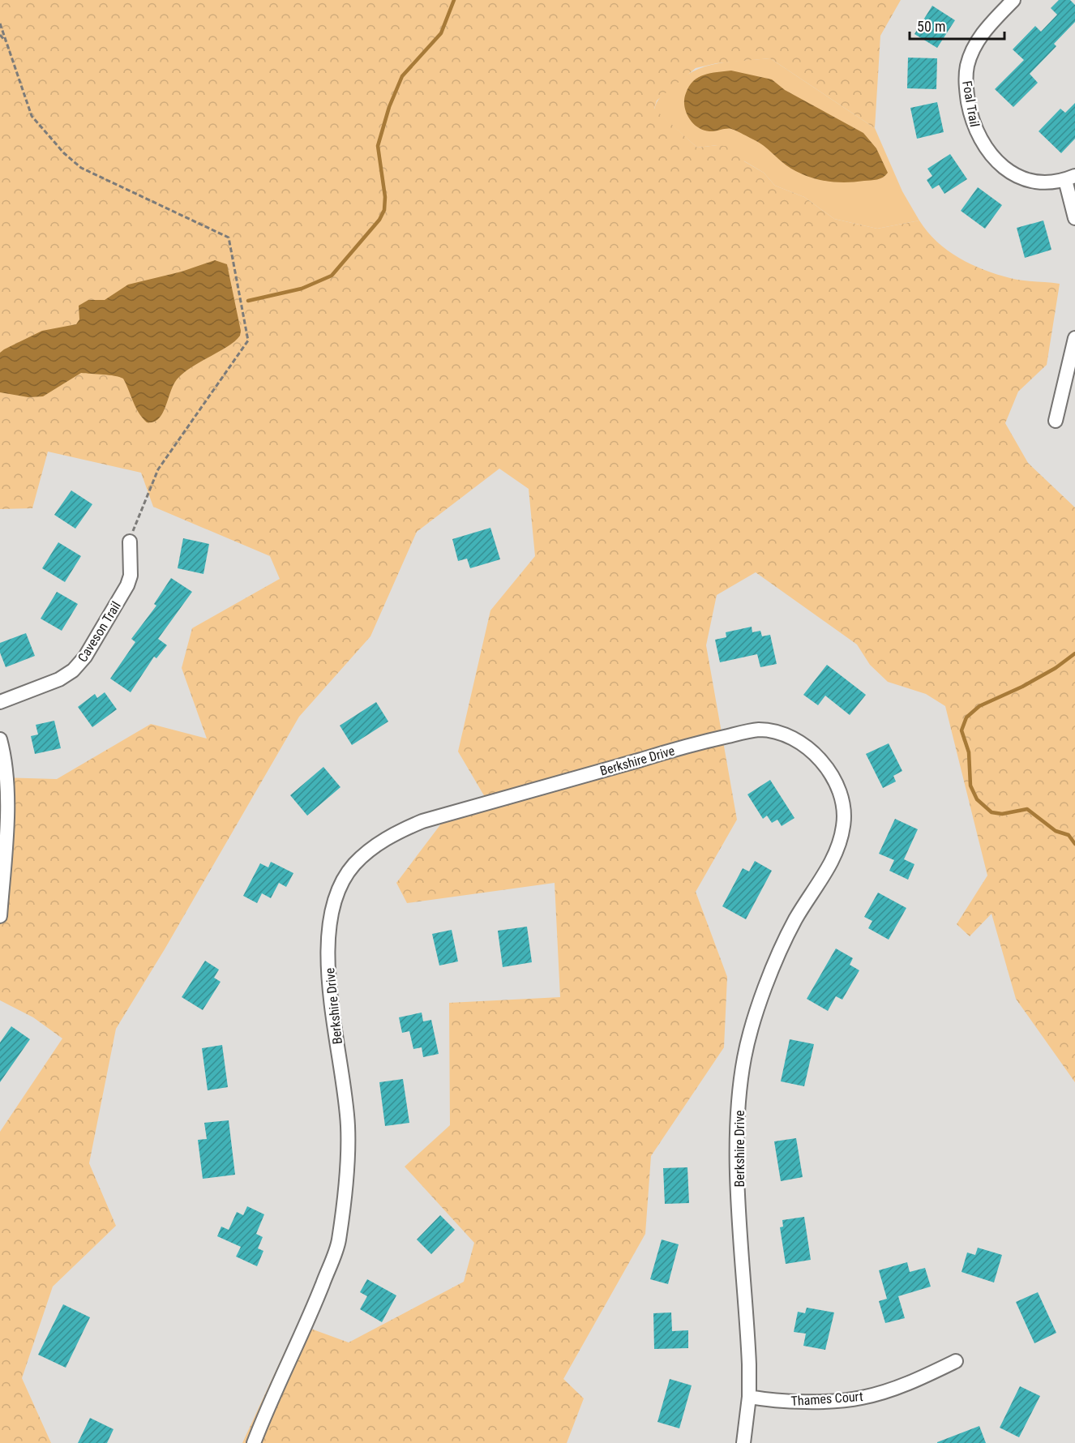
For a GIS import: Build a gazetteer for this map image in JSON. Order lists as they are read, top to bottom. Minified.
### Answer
{"streets":{"street":["Foal Trail","Caveson Trail","Berkshire Drive","Thames Court"]},"crossings":[["Berkshire Drive","Thames Court"]],"scale_bar":"50 m"}
